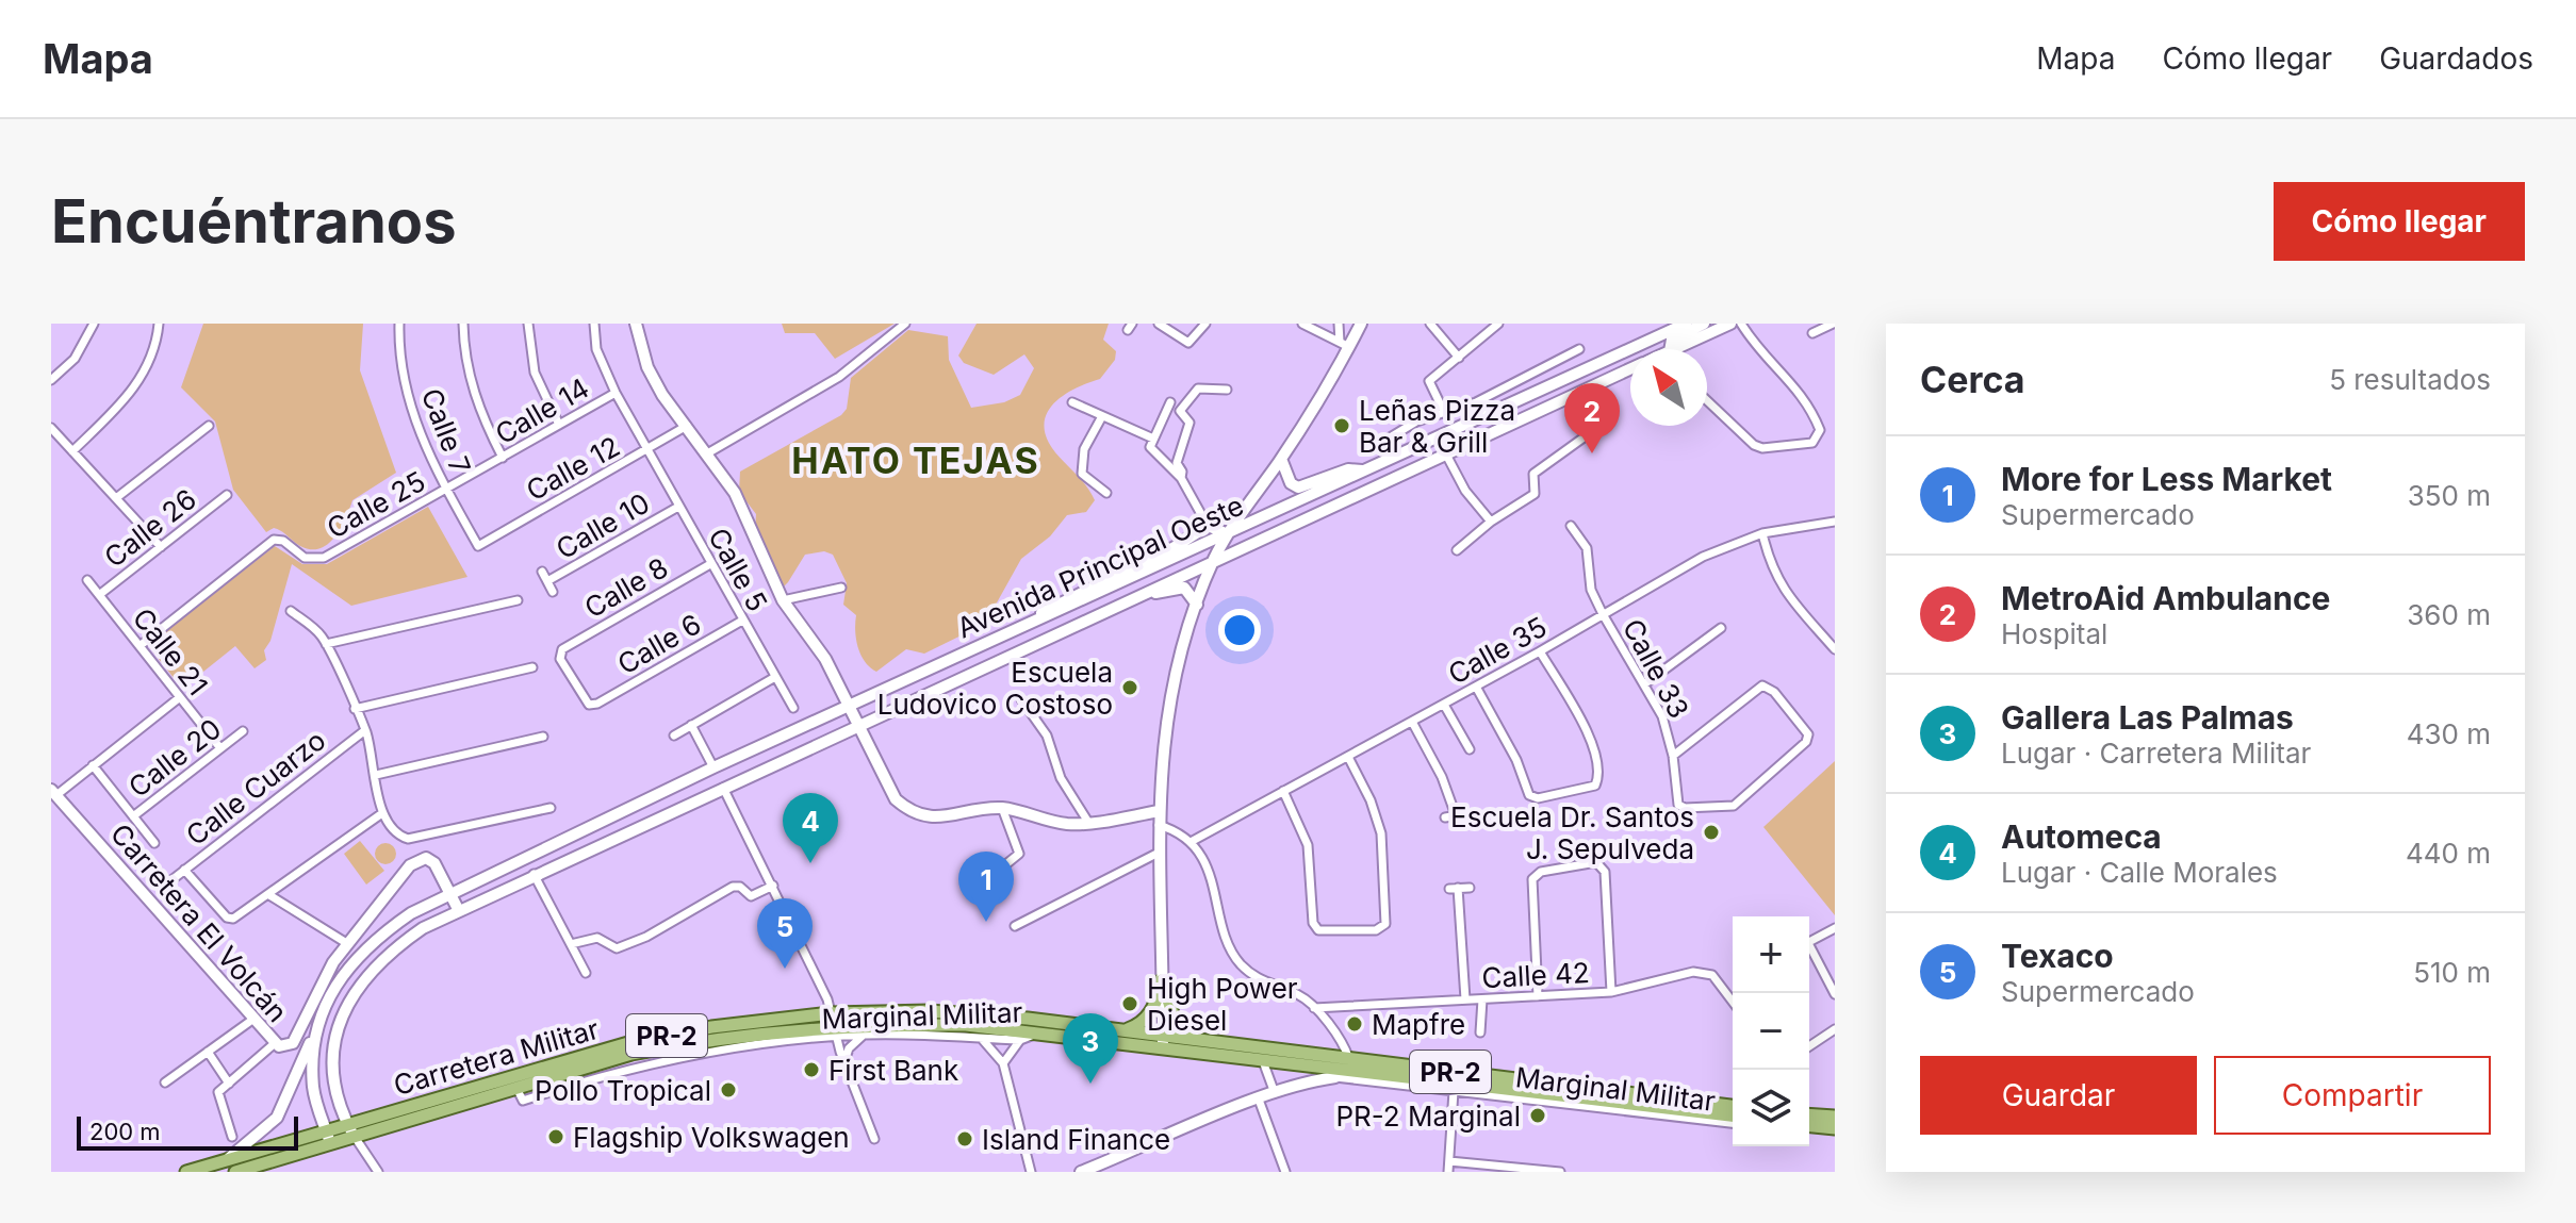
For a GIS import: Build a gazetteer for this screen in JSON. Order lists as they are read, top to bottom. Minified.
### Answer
{"streets":{"main road":["Avenida Principal Oeste","Carretera El Volcán","PR-2","Carretera Militar"],"street":["Calle 14","Calle 7","Calle 12","Calle 25","Calle 10","Calle 26","Calle 5","Calle 8","Calle 6","Calle 35","Calle 21","Calle 33","Calle 20","Calle Cuarzo","Calle 42","Marginal Militar"]},"crossings":[["Calle 14","Calle 7"],["Calle 14","Calle 25"],["Calle 14","Calle 5"],["Calle 7","Calle 12"],["Calle 7","Calle 25"],["Calle 12","Calle 5"],["Calle 25","Calle 21"],["Calle 10","Calle 5"],["Calle 26","Calle 21"],["Avenida Principal Oeste","Carretera El Volcán"],["Avenida Principal Oeste","Carretera Militar"],["Calle 5","Calle 8"],["Calle 5","Calle 6"],["Calle 8","Calle 6"],["Calle 35","Calle 33"],["Calle 21","Calle 20"],["Marginal Militar","Carretera Militar"]],"districts":["HATO TEJAS"],"places":["Leñas Pizza Bar & Grill","Escuela Ludovico Costoso","Escuela Dr. Santos J. Sepulveda","High Power Diesel","Mapfre","First Bank","Pollo Tropical","PR-2 Marginal","Flagship Volkswagen","Island Finance"],"scale_bar":"200 m","north":"top left","page":{"header":"Mapa","nav":["Mapa","Cómo llegar","Guardados"],"buttons":["Cómo llegar",["Guardar","Compartir"]],"title":"Encuéntranos","heading":["Cerca","5 resultados"],"pins":["2","4","1","5","3"],"list":[{"mark":"1","name":"More for Less Market","note":"Supermercado","value":"350 m"},{"mark":"2","name":"MetroAid Ambulance","note":"Hospital","value":"360 m"},{"mark":"3","name":"Gallera Las Palmas","note":"Lugar · Carretera Militar","value":"430 m"},{"mark":"4","name":"Automeca","note":"Lugar · Calle Morales","value":"440 m"},{"mark":"5","name":"Texaco","note":"Supermercado","value":"510 m"}],"map_buttons":["+","−"],"scale":"200 m"}}
